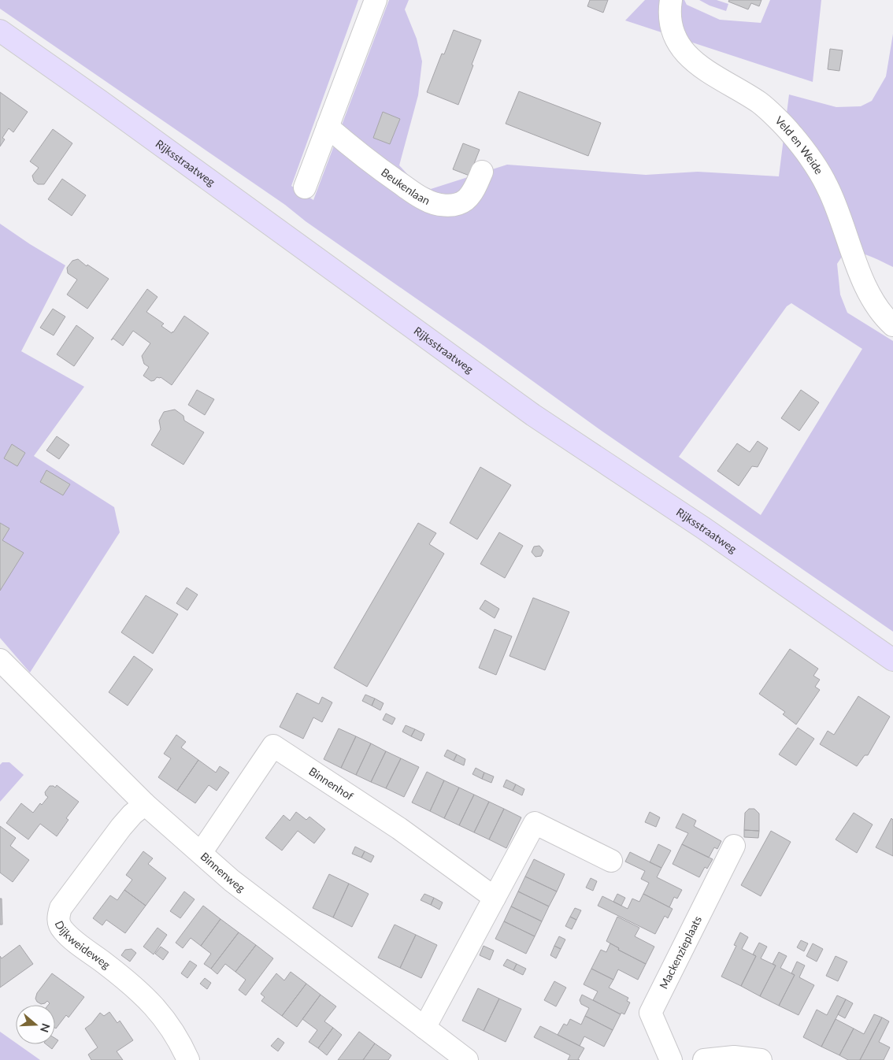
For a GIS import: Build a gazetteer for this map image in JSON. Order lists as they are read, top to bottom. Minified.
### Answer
{"streets":{"main road":["Rijksstraatweg"],"street":["Veld en Weide","Beukenlaan","Binnenhof","Binnenweg","Dijkweideweg","Mackenzieplaats"]},"crossings":[["Binnenhof","Binnenweg"],["Binnenweg","Dijkweideweg"]],"north":"right"}
